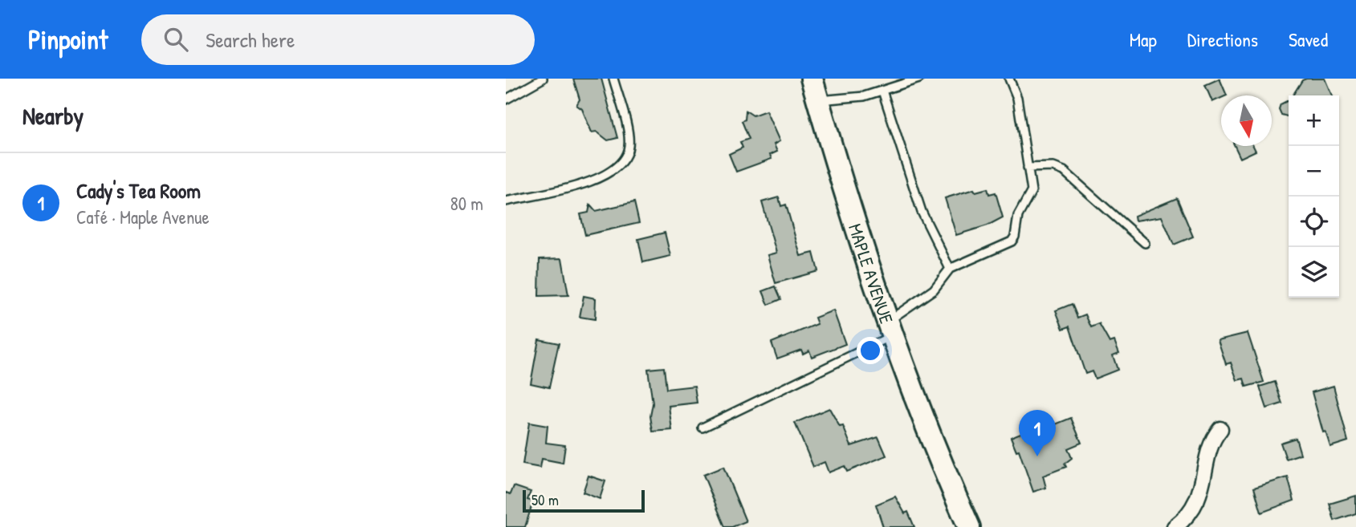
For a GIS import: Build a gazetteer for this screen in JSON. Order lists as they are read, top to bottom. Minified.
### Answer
{"streets":{"main road":["MAPLE AVENUE"]},"scale_bar":"50 m","north":"bottom","page":{"header":"Pinpoint","search":"Search here","nav":["Map","Directions","Saved"],"heading":"Nearby","map_buttons":["+","−"],"list":[{"mark":"1","name":"Cady's Tea Room","note":"Café · Maple Avenue","value":"80 m"}],"pins":"1","scale":"50 m"}}
